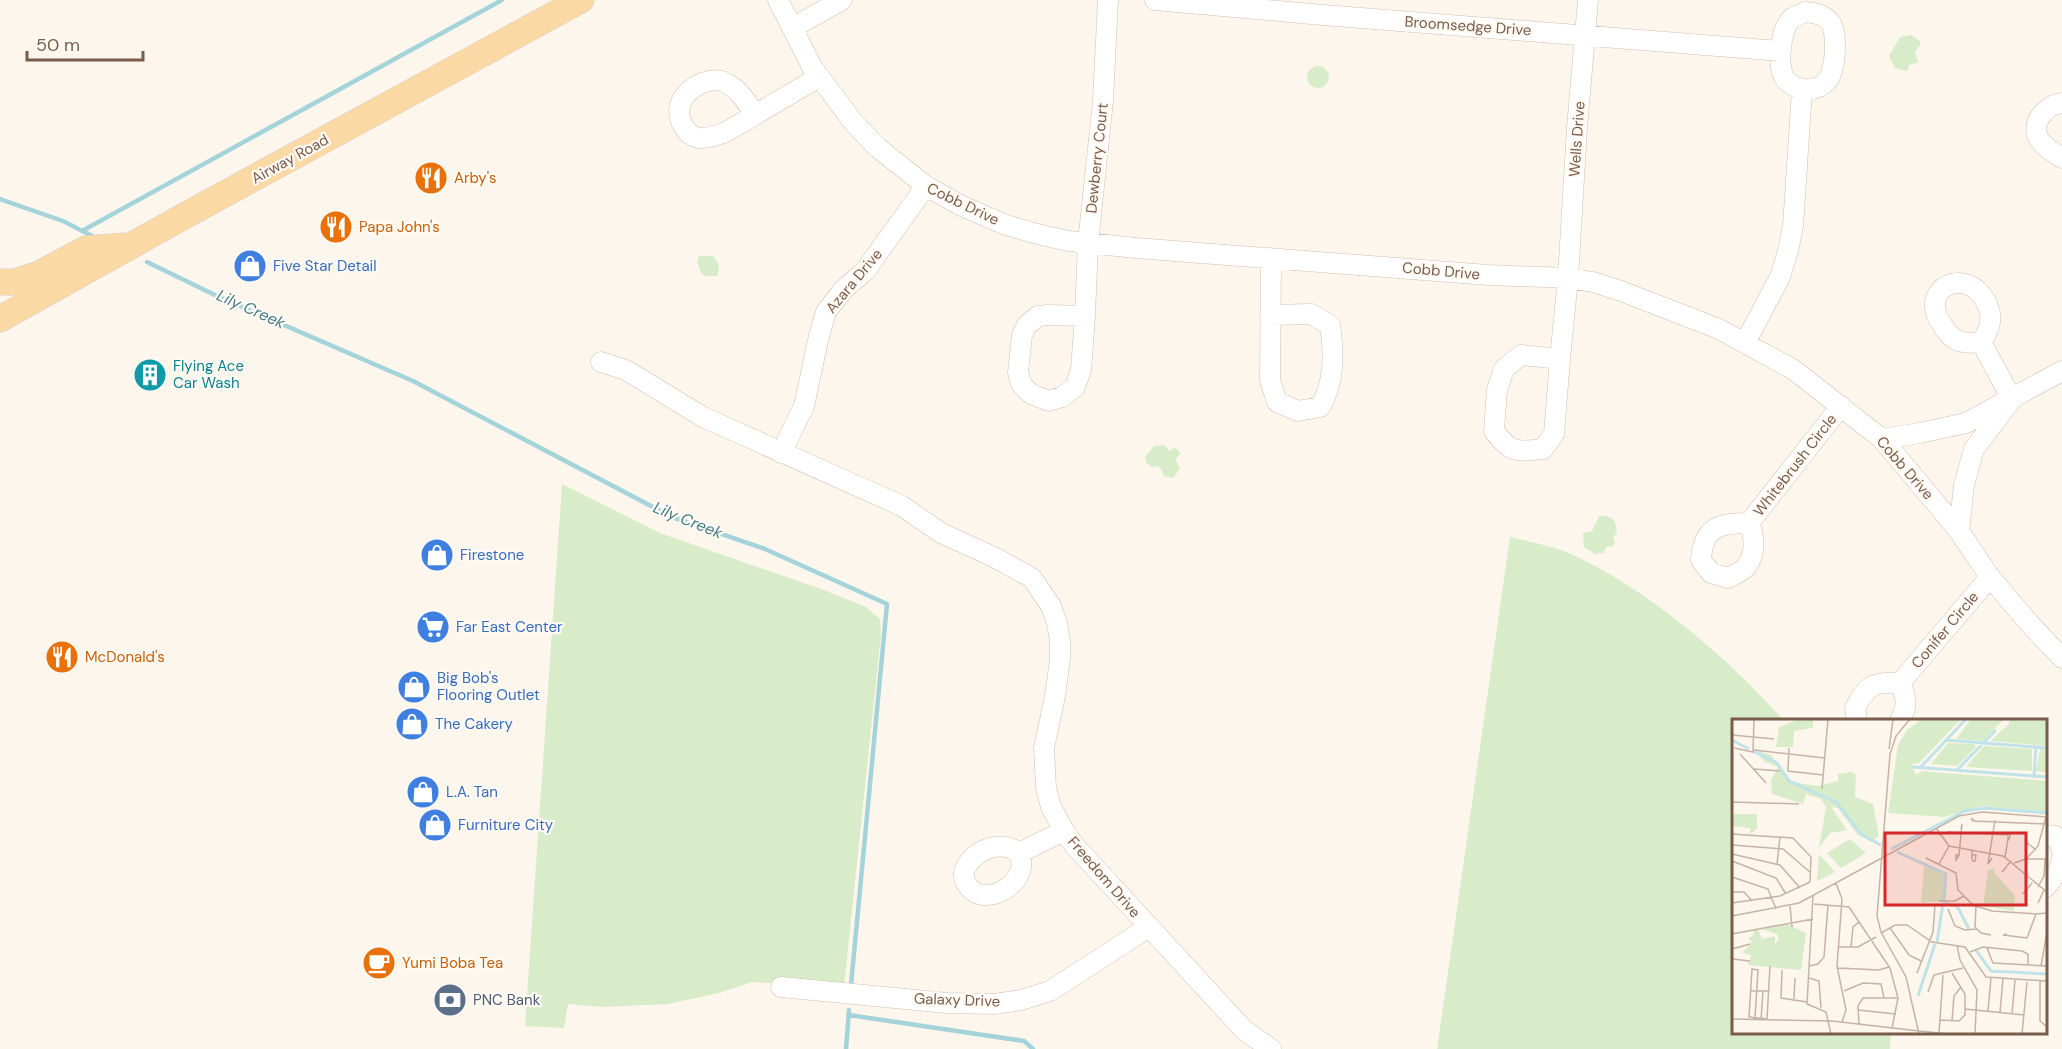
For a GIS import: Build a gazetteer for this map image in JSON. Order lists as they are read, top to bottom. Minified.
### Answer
{"streets":{"main road":["Airway Road"],"street":["Broomsedge Drive","Wells Drive","Dewberry Court","Cobb Drive","Azara Drive","Whitebrush Circle","Conifer Circle","Freedom Drive","Galaxy Drive"]},"crossings":[["Broomsedge Drive","Wells Drive"],["Wells Drive","Cobb Drive"],["Dewberry Court","Cobb Drive"],["Cobb Drive","Azara Drive"],["Cobb Drive","Whitebrush Circle"],["Cobb Drive","Conifer Circle"],["Azara Drive","Freedom Drive"],["Freedom Drive","Galaxy Drive"]],"water":["Lily Creek"],"places":{"restaurant":["Arby's","Papa John's","McDonald's"],"shop":["Five Star Detail","Firestone","Big Bob's Flooring Outlet","The Cakery","L.A. Tan","Furniture City"],"building":["Flying Ace Car Wash"],"supermarket":["Far East Center"],"cafe":["Yumi Boba Tea"],"bank":["PNC Bank"]},"scale_bar":"50 m"}
